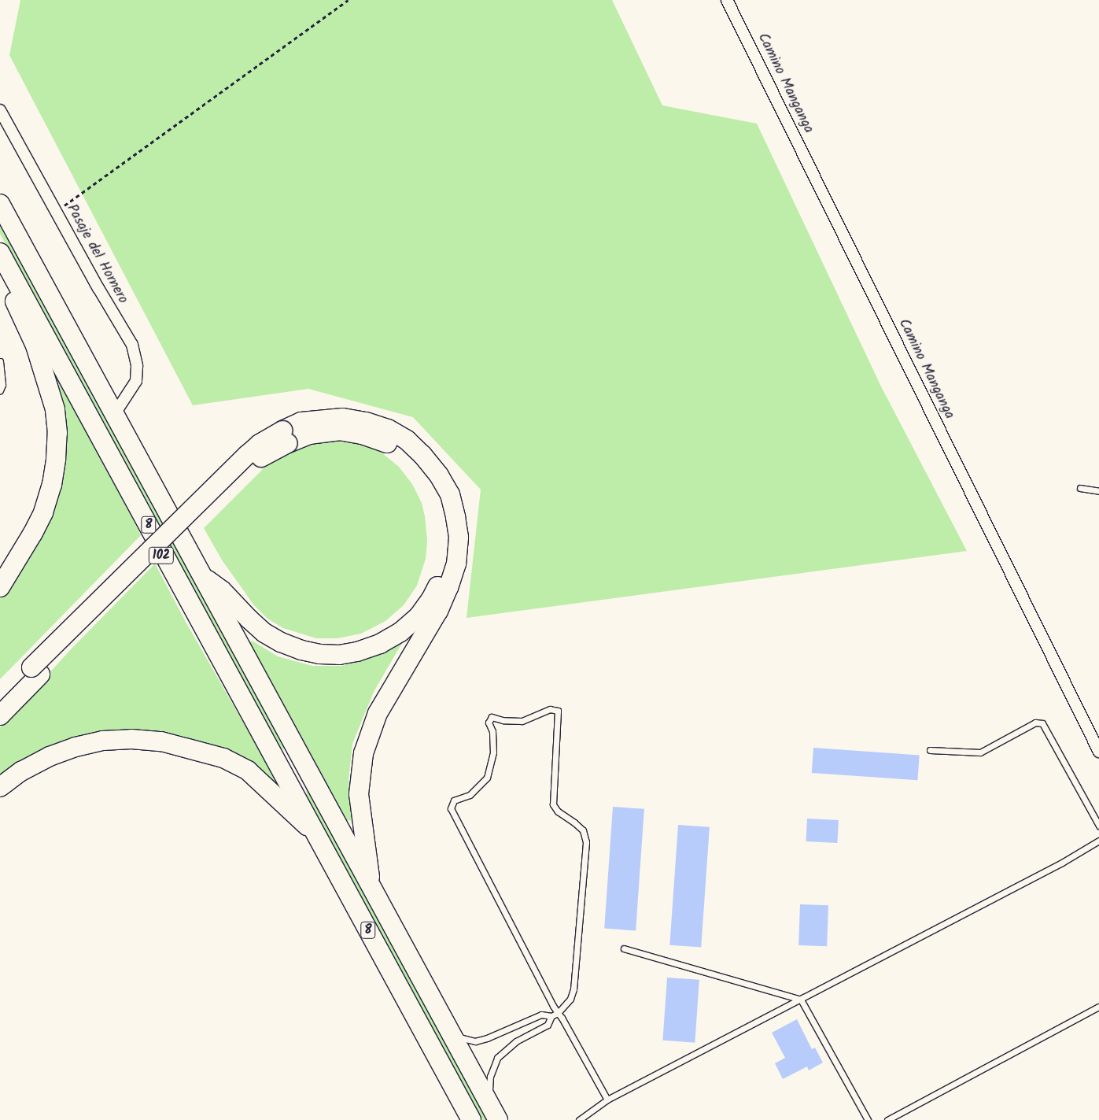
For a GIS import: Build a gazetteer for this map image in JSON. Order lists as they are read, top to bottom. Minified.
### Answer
{"streets":{"highway":["8","102"],"street":["Camino Manganga","Pasaje del Hornero"]},"crossings":[["Pasaje del Hornero","8"]]}
